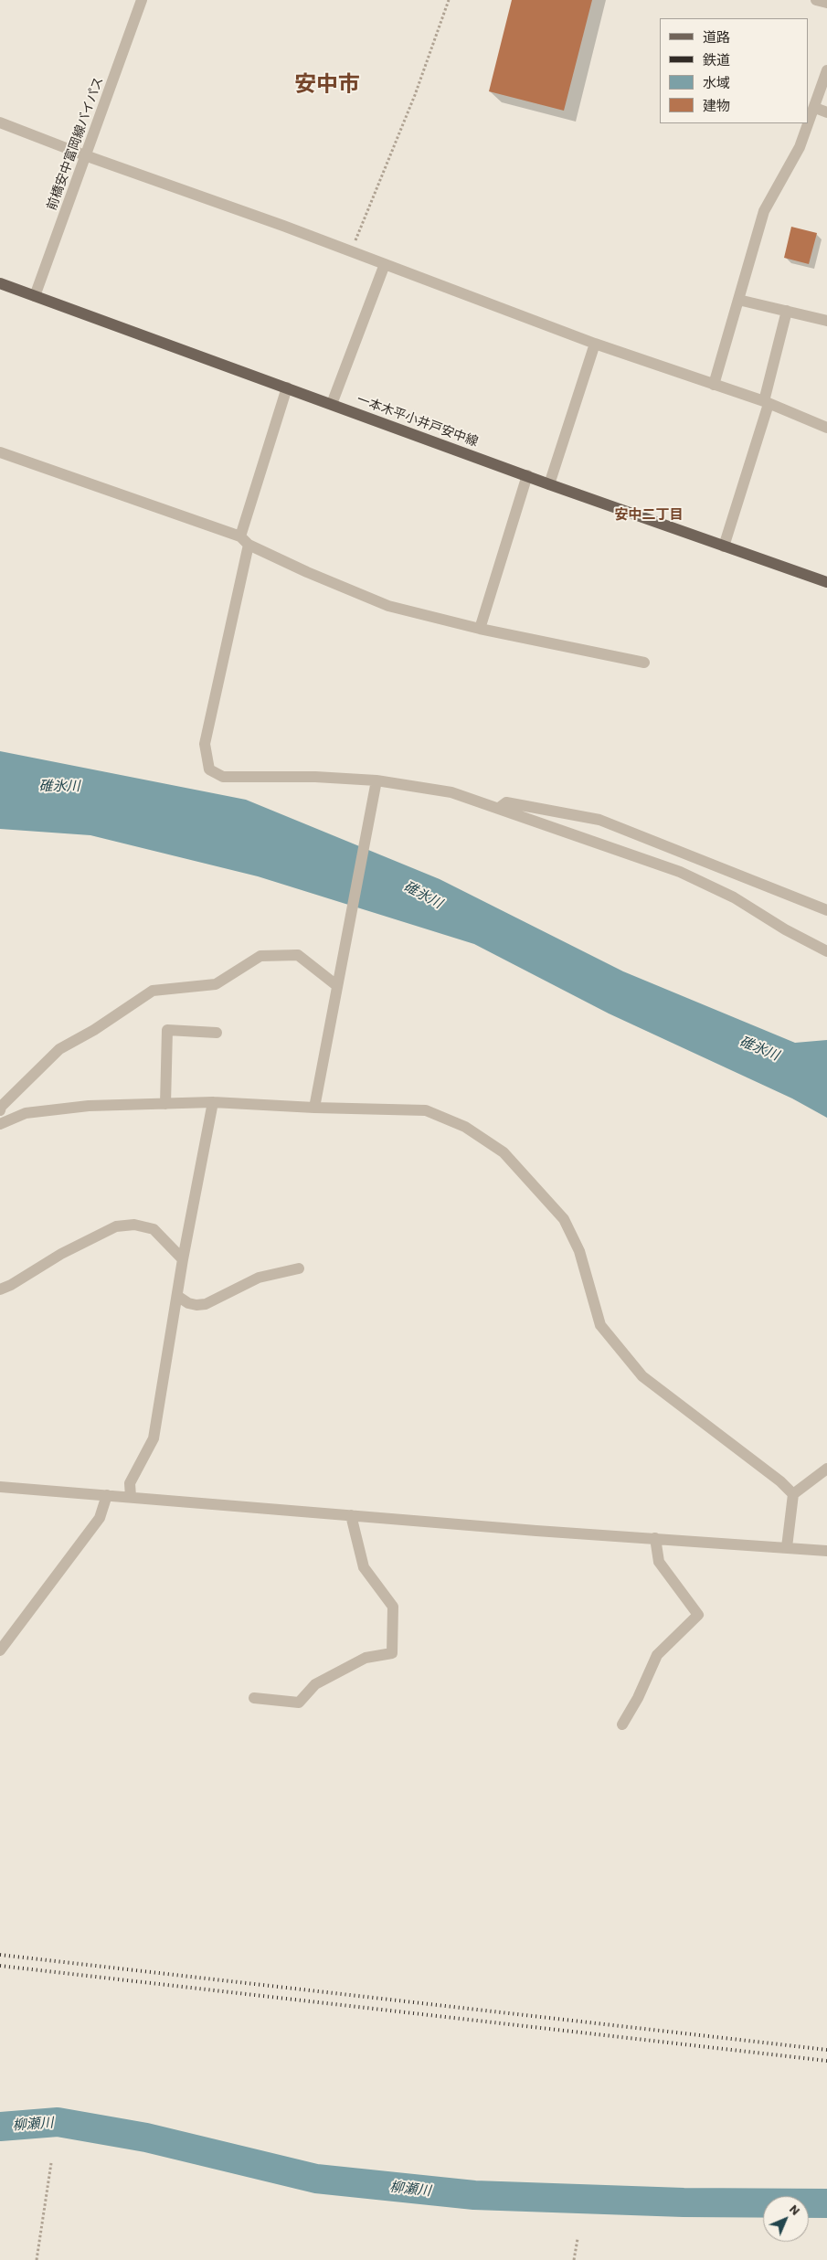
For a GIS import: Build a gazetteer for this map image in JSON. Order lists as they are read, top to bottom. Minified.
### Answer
{"streets":{"main road":["一本木平小井戸安中線"],"street":["前橋安中富岡線バイパス"]},"crossings":[["前橋安中富岡線バイパス","一本木平小井戸安中線"]],"districts":["安中市","安中二丁目"],"water":["碓氷川","柳瀬川"],"legend":["道路","鉄道","水域","建物"],"north":"top right"}
